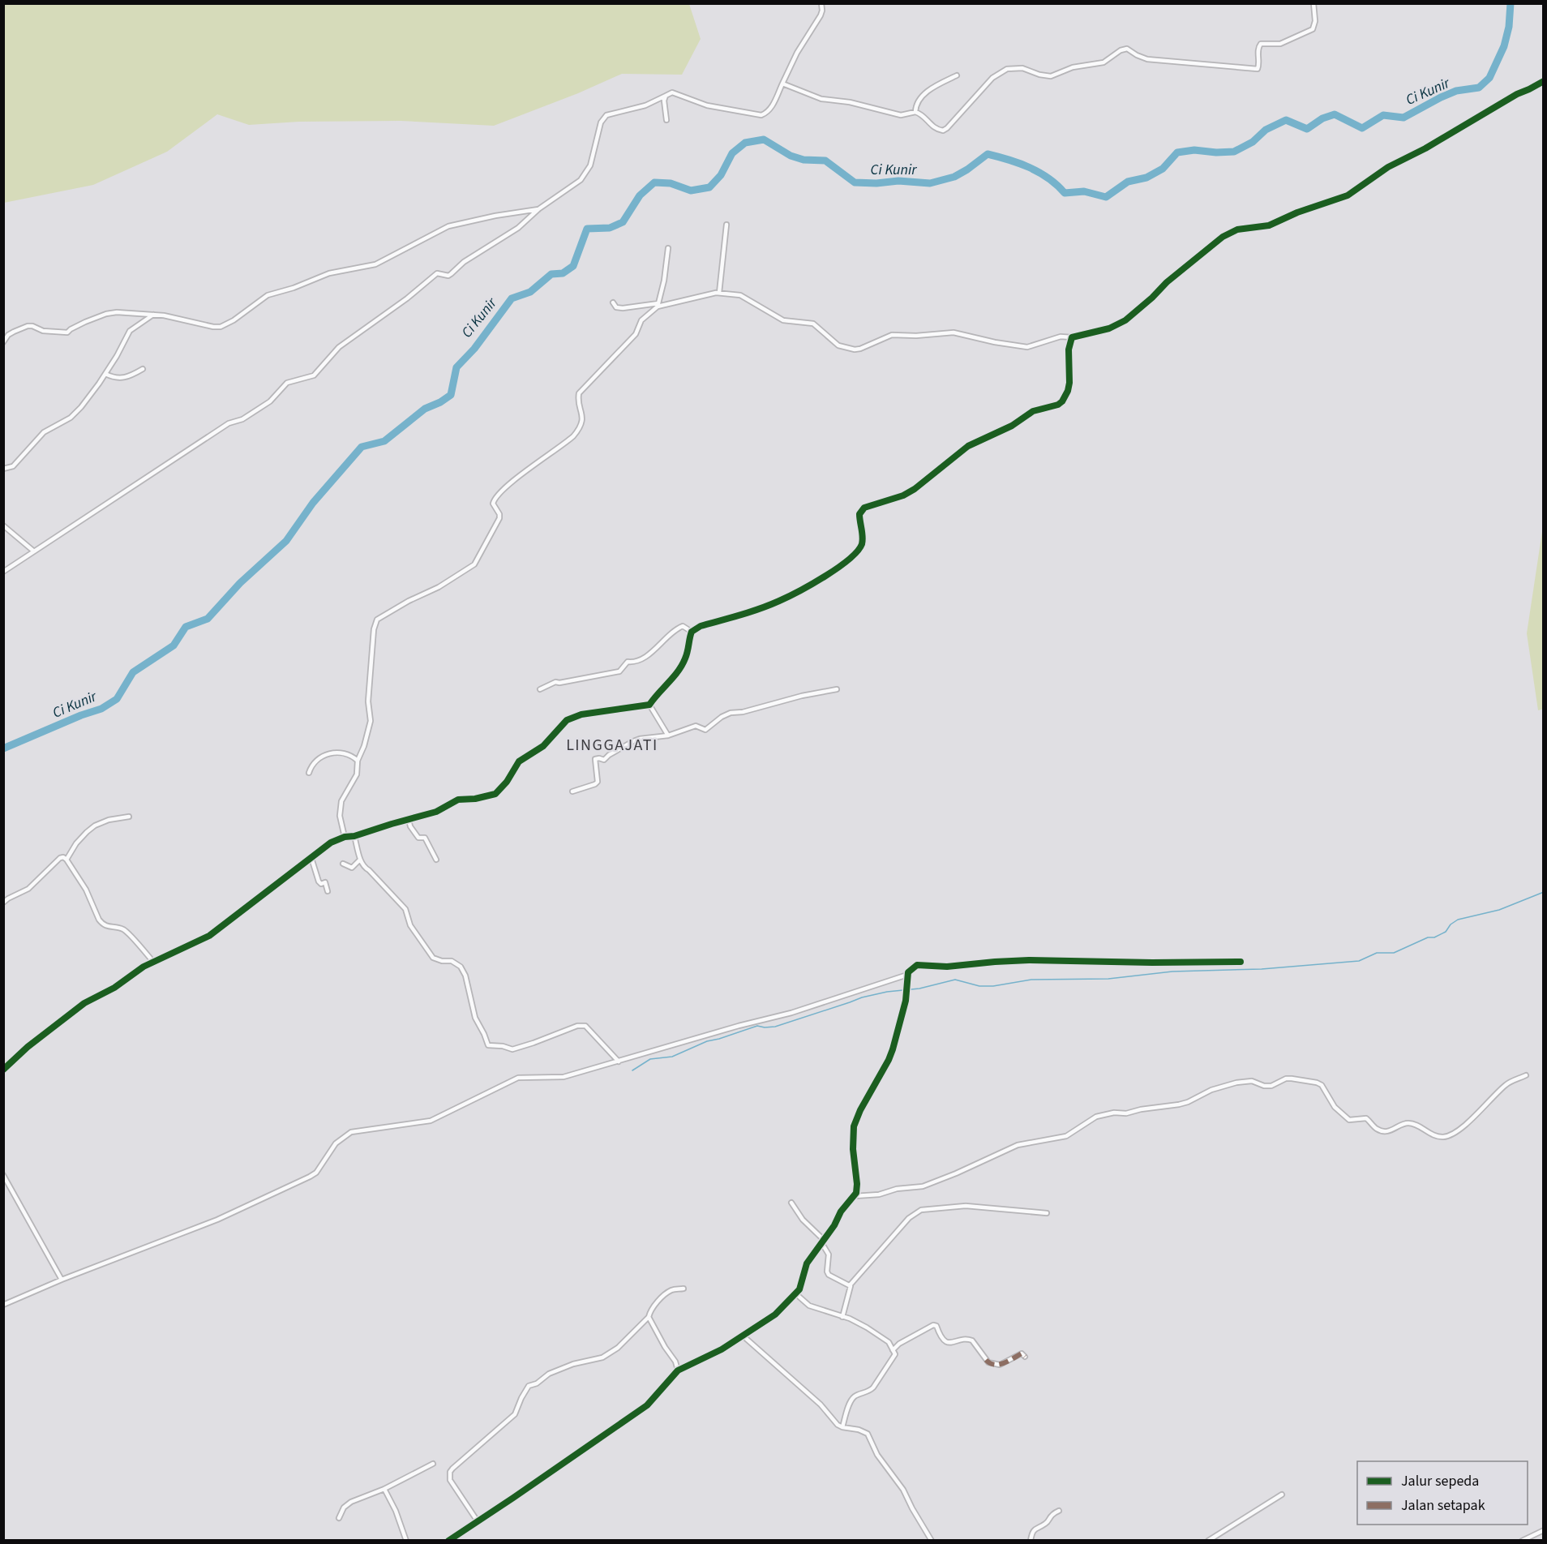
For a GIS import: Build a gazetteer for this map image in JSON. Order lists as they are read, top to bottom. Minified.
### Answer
{"districts":["LINGGAJATI"],"water":["Ci Kunir"],"legend":["Jalur sepeda","Jalan setapak"]}
